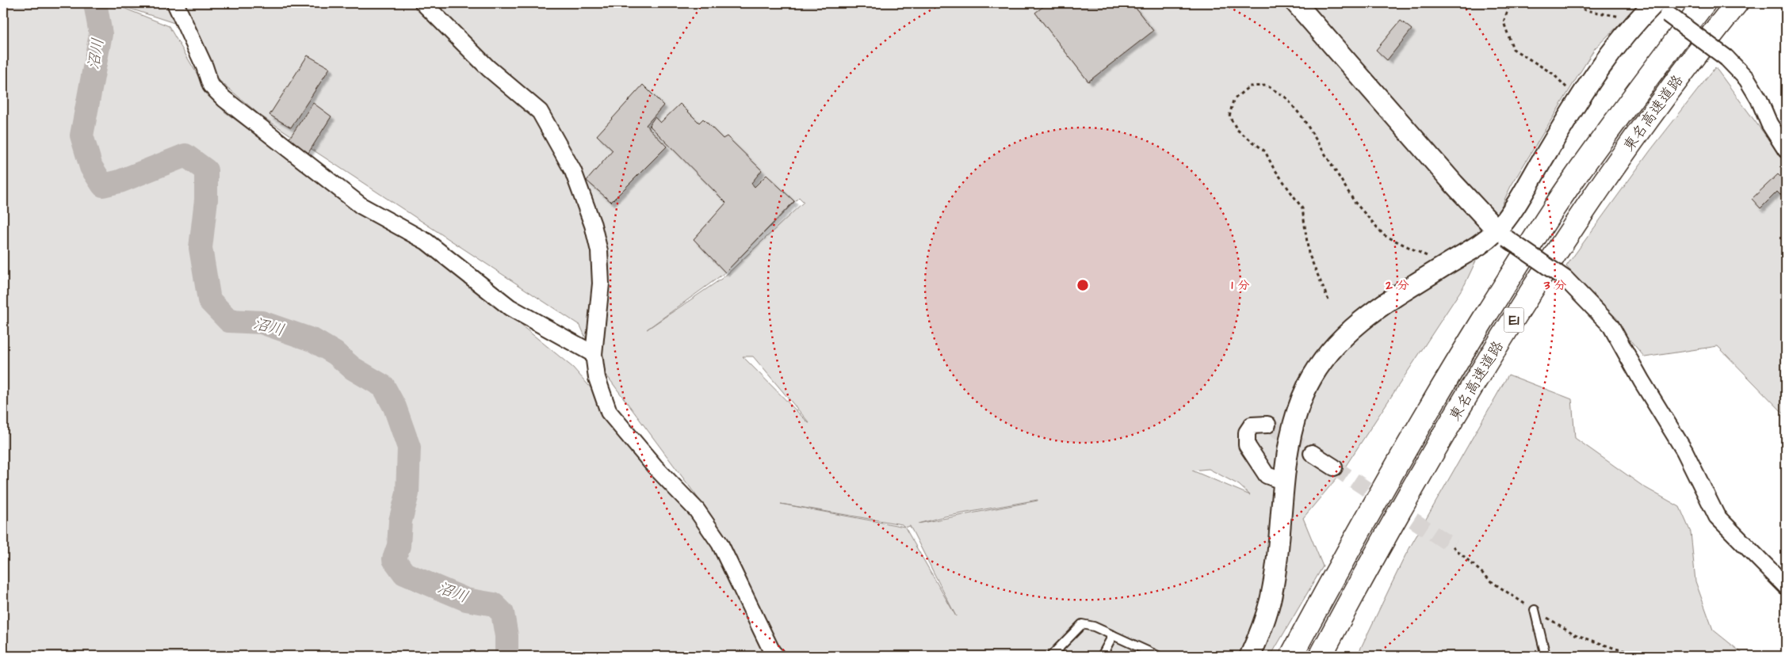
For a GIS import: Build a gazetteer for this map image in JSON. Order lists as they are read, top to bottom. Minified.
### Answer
{"streets":{"highway":["東名高速道路","E1"]},"water":["沼川"],"rings":["1 分","2 分","3 分"]}
